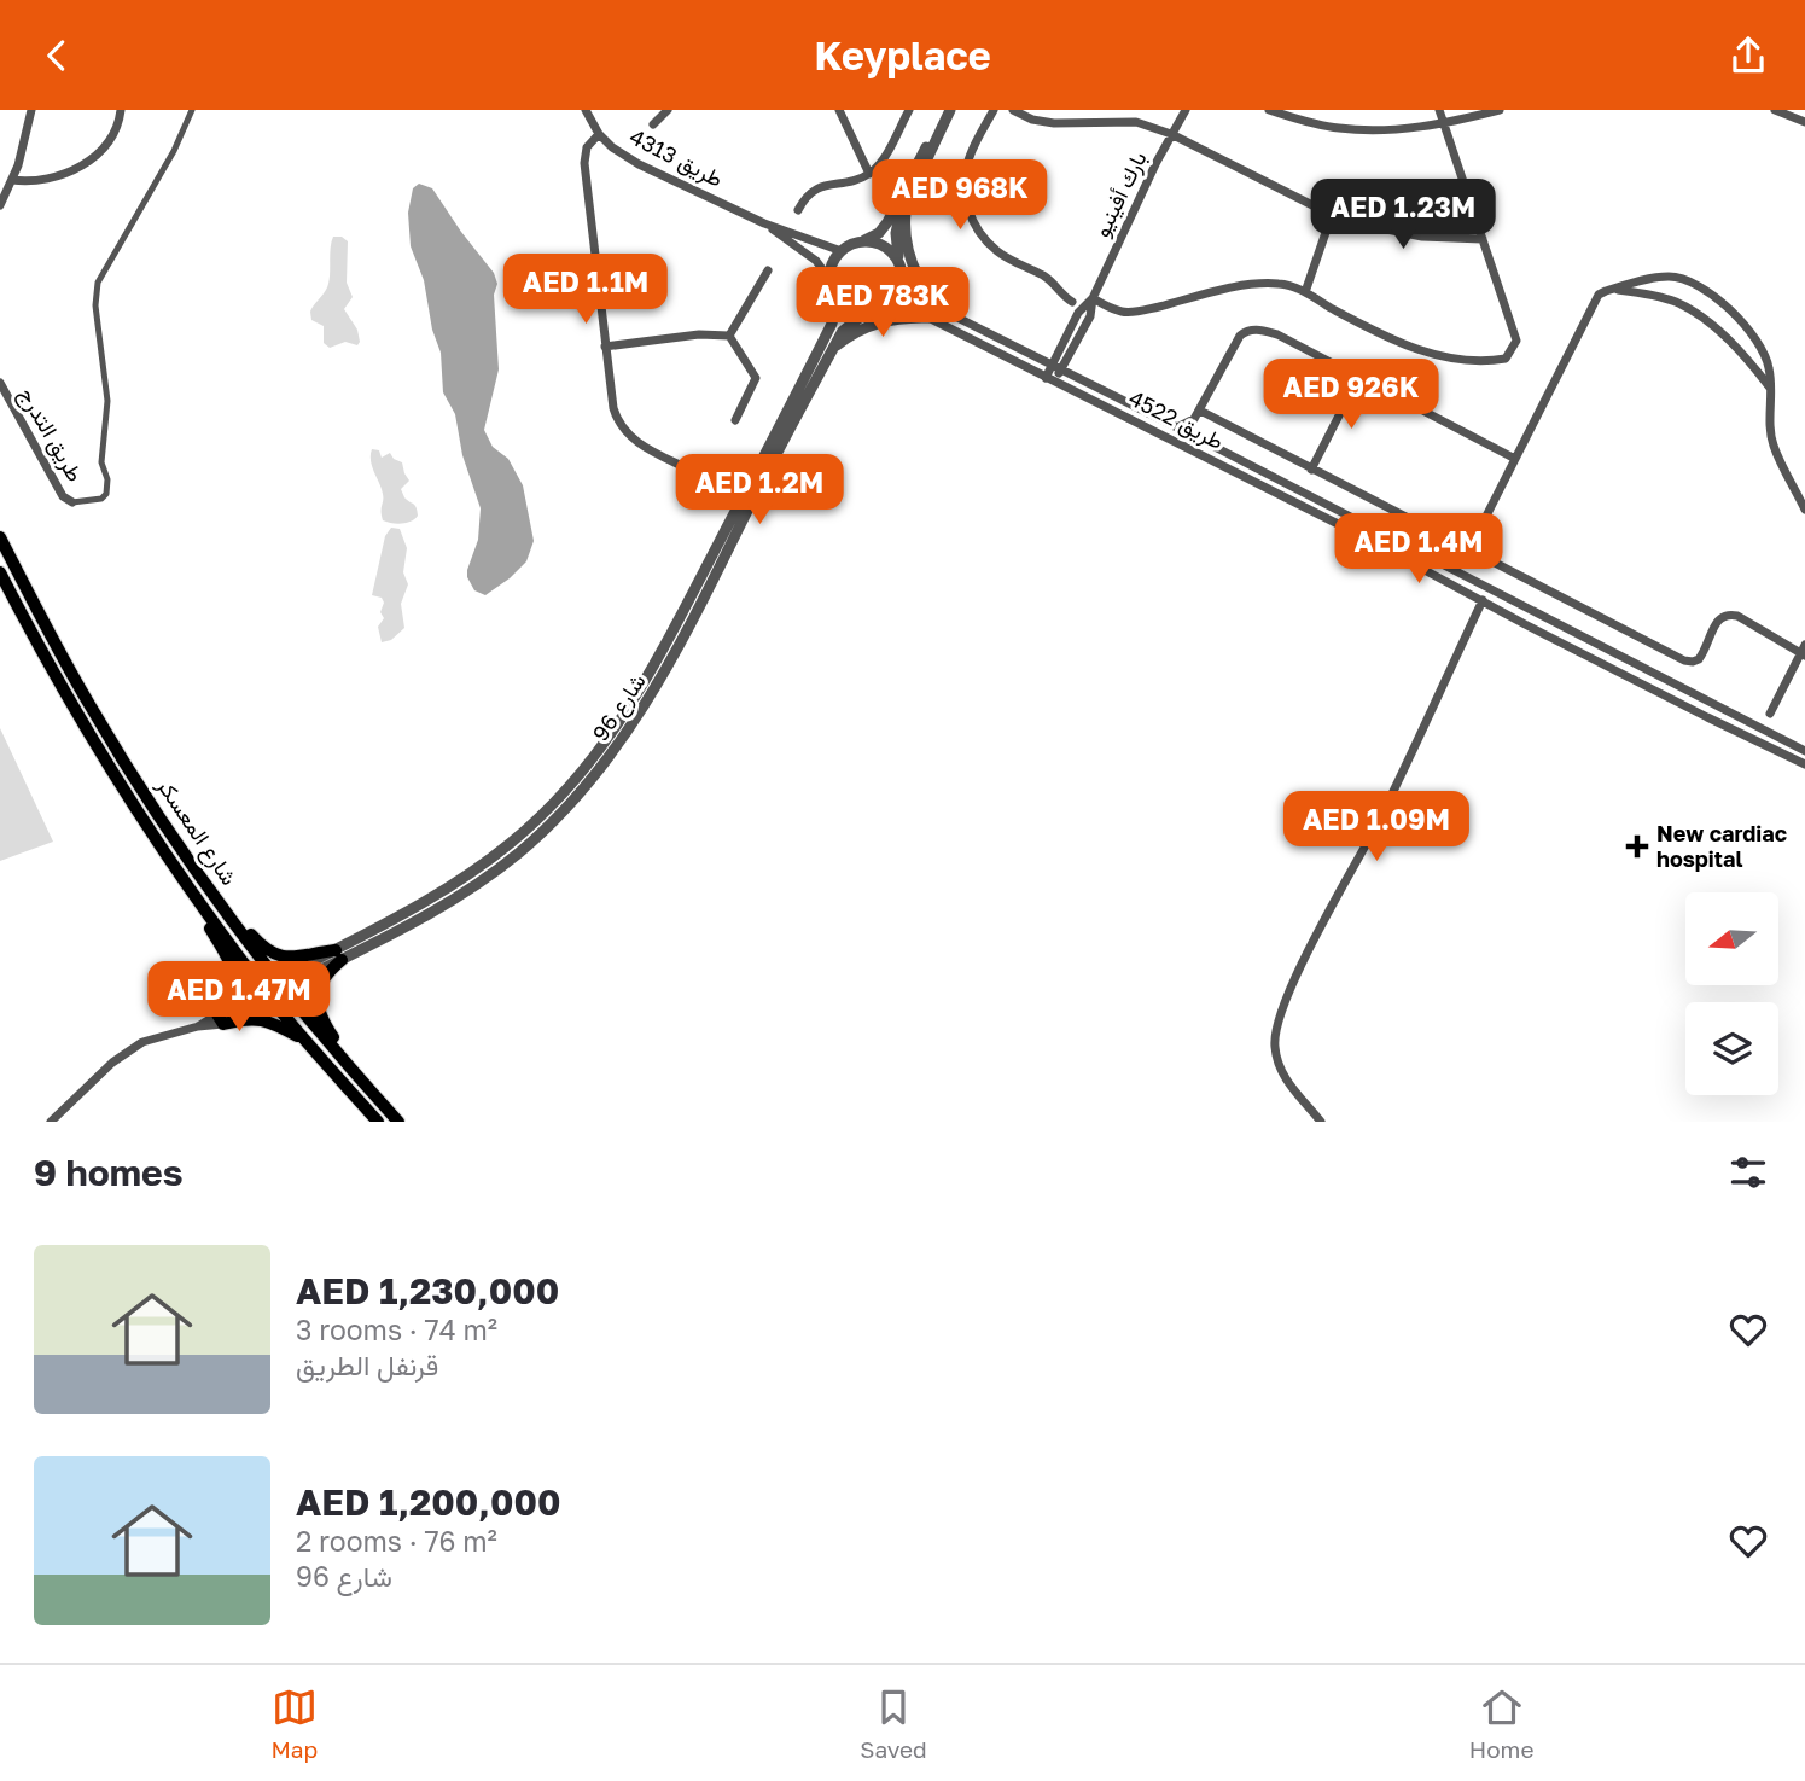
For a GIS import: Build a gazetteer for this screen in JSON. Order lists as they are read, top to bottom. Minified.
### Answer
{"streets":{"main road":["شارع المعسكر"],"street":["طريق 4313","بارك أفينيو","طريق 4522","طريق التدرج","شارع 96"]},"crossings":[["طريق 4313","طريق 4522"],["طريق 4313","شارع 96"],["بارك أفينيو","طريق 4522"],["طريق 4522","شارع 96"],["شارع 96","شارع المعسكر"]],"places":{"health":["New cardiac hospital"]},"north":"left","page":{"header":"Keyplace","price":["AED 968K","AED 1.23M","AED 1.1M","AED 783K","AED 926K","AED 1.2M","AED 1.4M","AED 1.09M","AED 1.47M"],"heading":"9 homes","list":[{"name":"AED 1,230,000","note":"3 rooms · 74 m² · قرنفل الطريق"},{"name":"AED 1,200,000","note":"2 rooms · 76 m² · شارع 96"}],"tabs":["Map","Saved","Home"]}}
